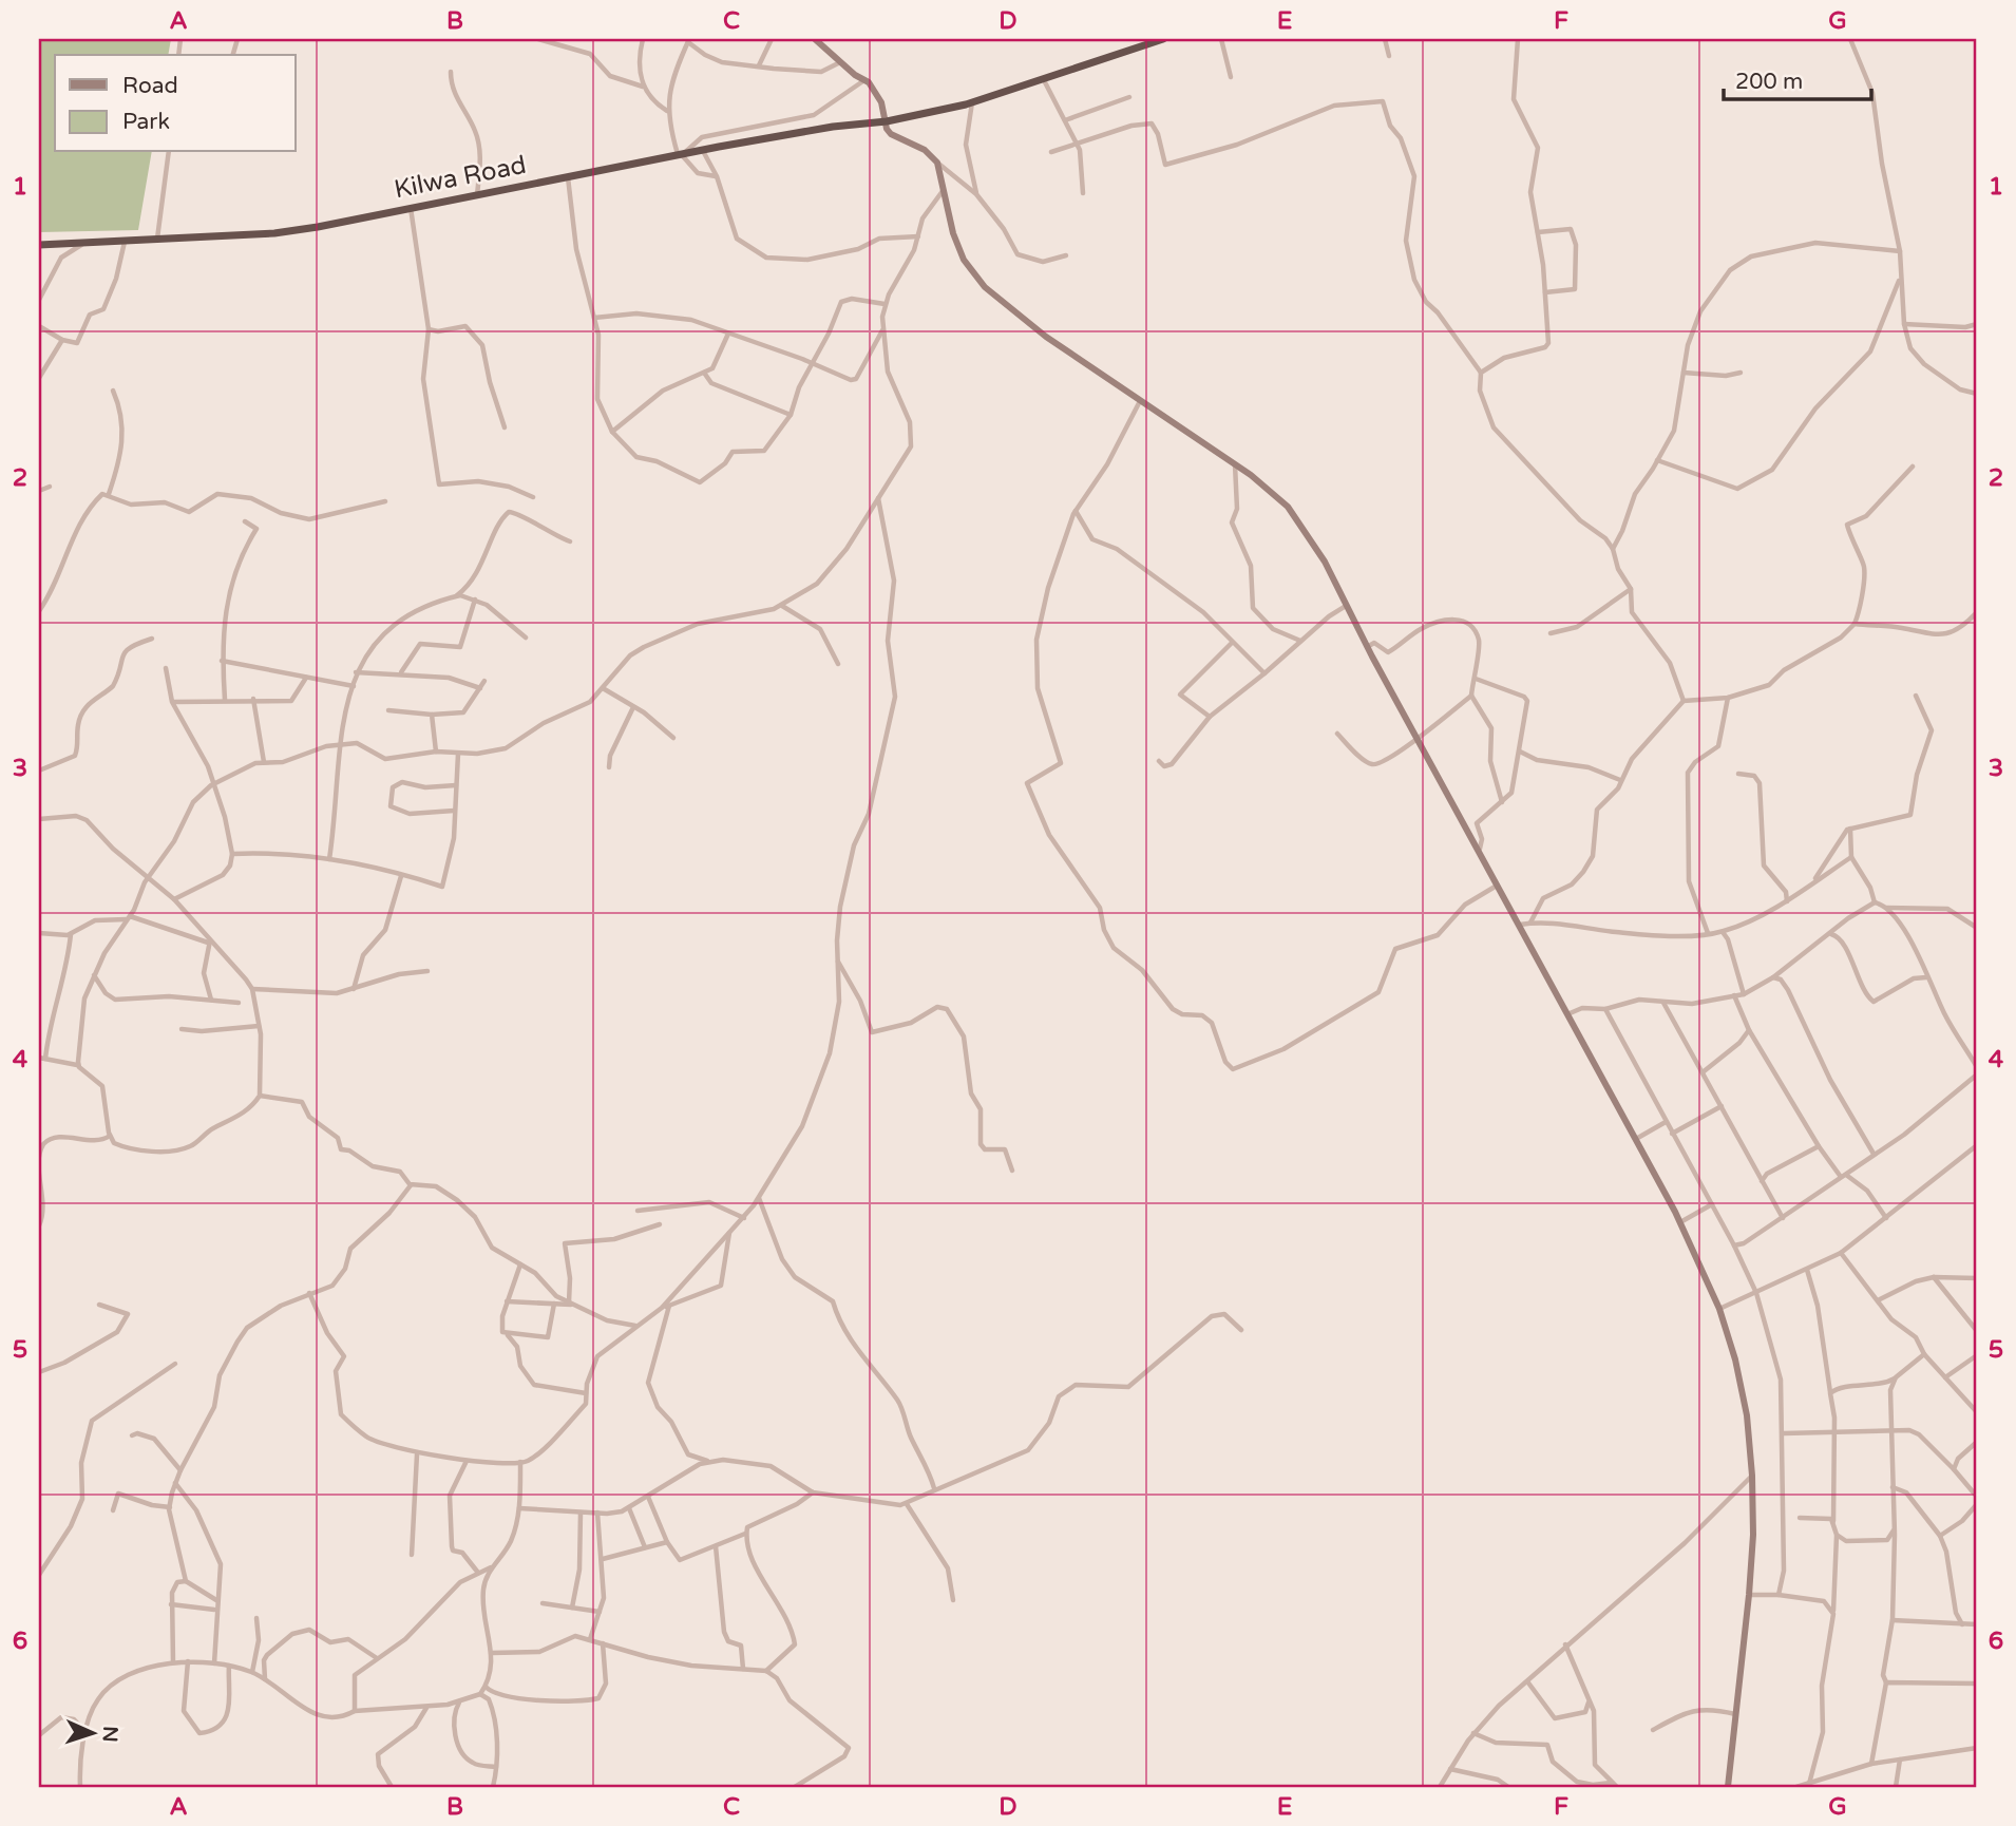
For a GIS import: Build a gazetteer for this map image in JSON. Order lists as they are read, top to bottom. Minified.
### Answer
{"streets":{"highway":["Kilwa Road"]},"legend":["Road","Park"],"scale_bar":"200 m","north":"right","grid":{"columns":["A","B","C","D","E","F","G"],"rows":["1","2","3","4","5","6"]}}
